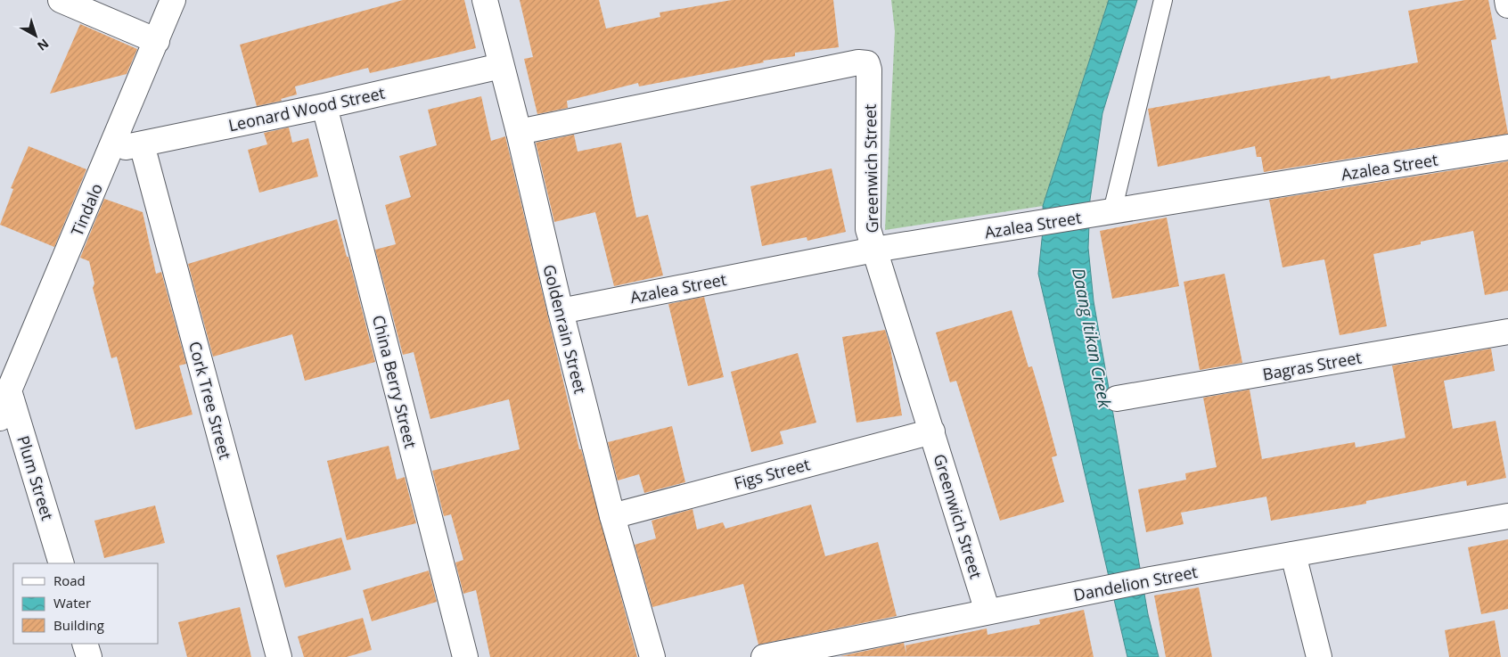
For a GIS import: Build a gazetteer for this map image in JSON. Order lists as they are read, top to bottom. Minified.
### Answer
{"streets":{"street":["Leonard Wood Street","Azalea Street","Greenwich Street","Tindalo","Goldenrain Street","Bagras Street","China Berry Street","Cork Tree Street","Figs Street","Plum Street","Dandelion Street"]},"crossings":[["Leonard Wood Street","Tindalo"],["Leonard Wood Street","Goldenrain Street"],["Leonard Wood Street","China Berry Street"],["Leonard Wood Street","Cork Tree Street"],["Azalea Street","Greenwich Street"],["Azalea Street","Goldenrain Street"],["Greenwich Street","Goldenrain Street"],["Greenwich Street","Figs Street"],["Greenwich Street","Dandelion Street"],["Tindalo","Plum Street"],["Goldenrain Street","Figs Street"]],"water":["Daang Itikan Creek"],"legend":["Road","Water","Building"],"north":"bottom right"}
